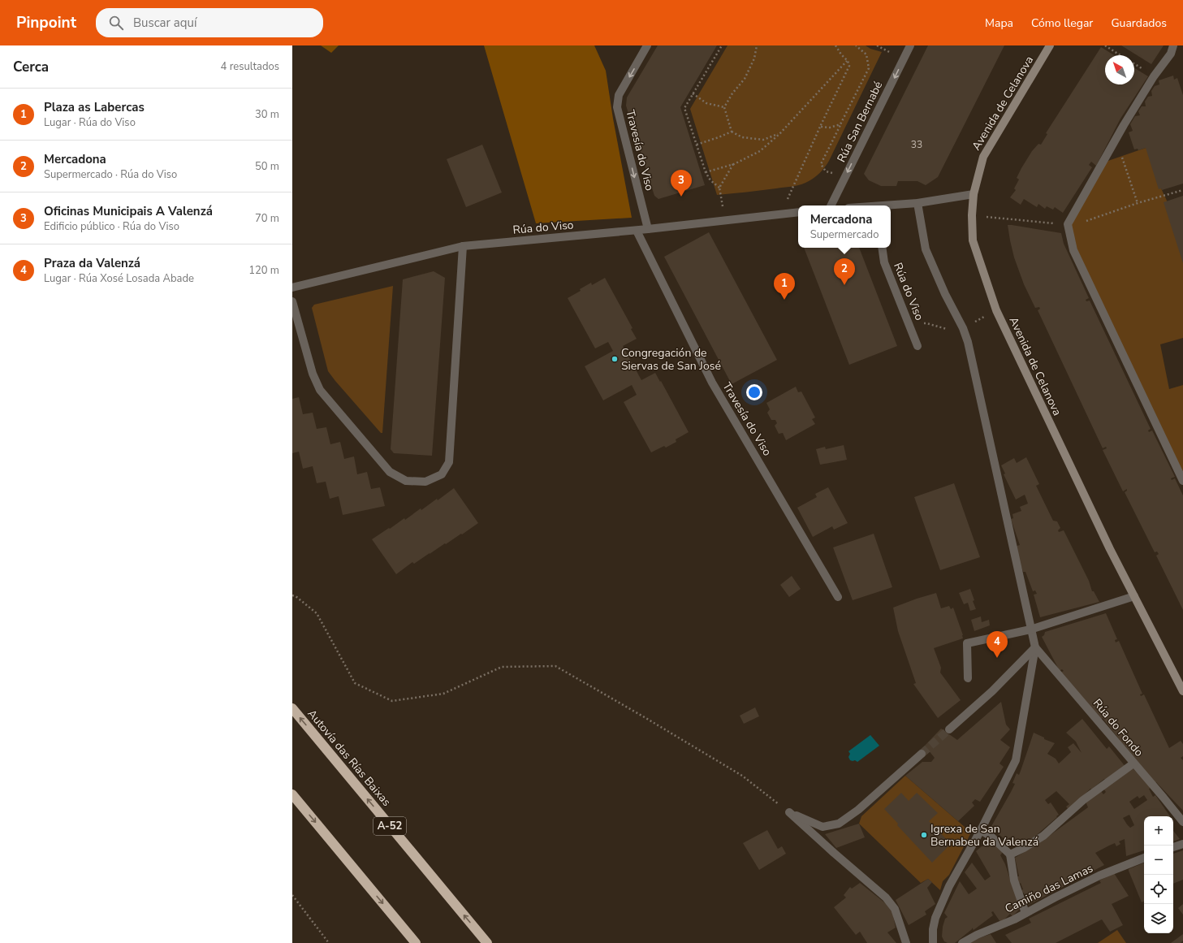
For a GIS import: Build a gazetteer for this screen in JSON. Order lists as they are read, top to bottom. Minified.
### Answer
{"streets":{"highway":["Autovía das Rías Baixas","A-52"],"street":["Avenida de Celanova","Rúa San Bernabé","Travesía do Viso","Rúa do Viso","Rúa do Fondo","Camiño das Lamas"]},"crossings":[["Travesía do Viso","Rúa do Viso"]],"one_way":["Rúa San Bernabé"],"places":["Congregación de Siervas de San José","Igrexa de San Bernabeu da Valenzá"],"house_numbers":["33"],"north":"top left","page":{"header":"Pinpoint","search":"Buscar aquí","nav":["Mapa","Cómo llegar","Guardados"],"heading":["Cerca","4 resultados"],"list":[{"mark":"1","name":"Plaza as Labercas","note":"Lugar · Rúa do Viso","value":"30 m"},{"mark":"2","name":"Mercadona","note":"Supermercado · Rúa do Viso","value":"50 m"},{"mark":"3","name":"Oficinas Municipais A Valenzá","note":"Edificio público · Rúa do Viso","value":"70 m"},{"mark":"4","name":"Praza da Valenzá","note":"Lugar · Rúa Xosé Losada Abade","value":"120 m"}],"pins":["3","2","1","4"],"popup":["Mercadona","Supermercado"],"map_buttons":["+","−"]}}
